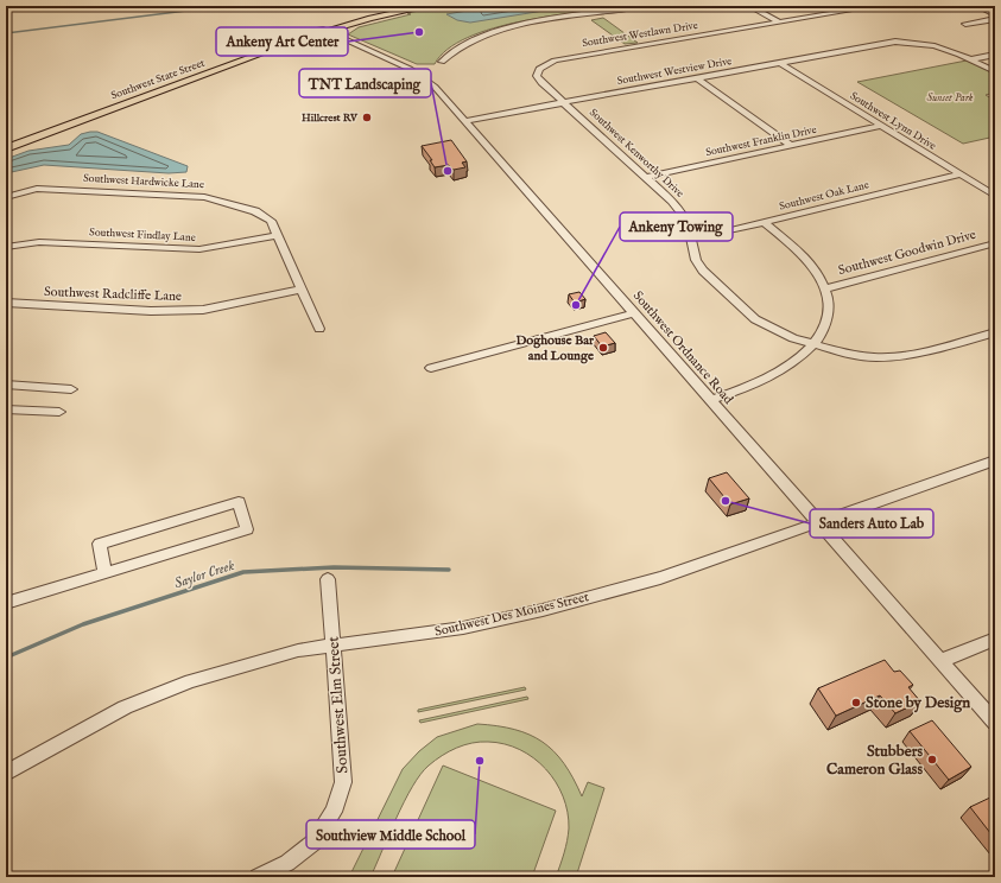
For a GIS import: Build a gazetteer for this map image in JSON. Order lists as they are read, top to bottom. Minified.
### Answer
{"streets":{"main road":["Southwest State Street"],"street":["Southwest Westlawn Drive","Southwest Westview Drive","Southwest Lynn Drive","Southwest Franklin Drive","Southwest Kenworthy Drive","Southwest Hardwicke Lane","Southwest Oak Lane","Southwest Findlay Lane","Southwest Goodwin Drive","Southwest Radcliffe Lane","Southwest Ordnance Road","Southwest Des Moines Street","Southwest Elm Street"]},"crossings":[["Southwest Westlawn Drive","Southwest Kenworthy Drive"],["Southwest Westview Drive","Southwest Lynn Drive"],["Southwest Westview Drive","Southwest Kenworthy Drive"],["Southwest Westview Drive","Southwest Ordnance Road"],["Southwest State Street","Southwest Ordnance Road"],["Southwest Lynn Drive","Southwest Franklin Drive"],["Southwest Lynn Drive","Southwest Oak Lane"],["Southwest Franklin Drive","Southwest Kenworthy Drive"],["Southwest Kenworthy Drive","Southwest Oak Lane"],["Southwest Hardwicke Lane","Southwest Findlay Lane"],["Southwest Hardwicke Lane","Southwest Radcliffe Lane"],["Southwest Ordnance Road","Southwest Des Moines Street"],["Southwest Des Moines Street","Southwest Elm Street"]],"water":["Saylor Creek"],"parks":["Sunset Park"],"places":["Ankeny Art Center","Hillcrest RV","TNT Landscaping","Ankeny Towing","Doghouse Bar and Lounge","Sanders Auto Lab","Stone by Design","Stubbers Cameron Glass","Southview Middle School"]}
